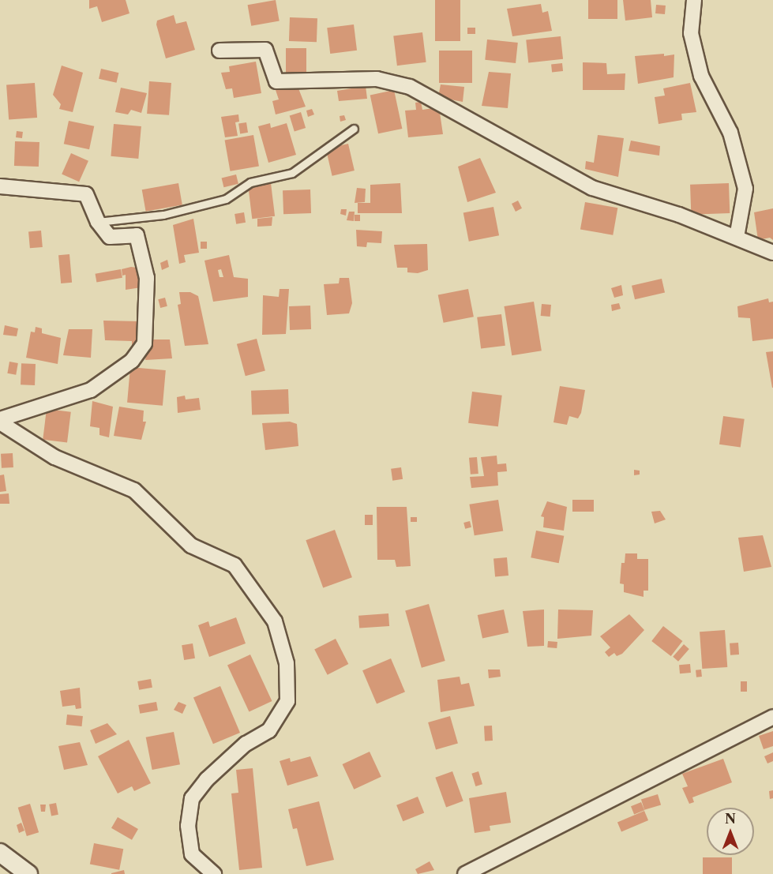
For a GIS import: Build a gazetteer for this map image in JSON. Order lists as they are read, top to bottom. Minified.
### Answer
{"north":"top"}
